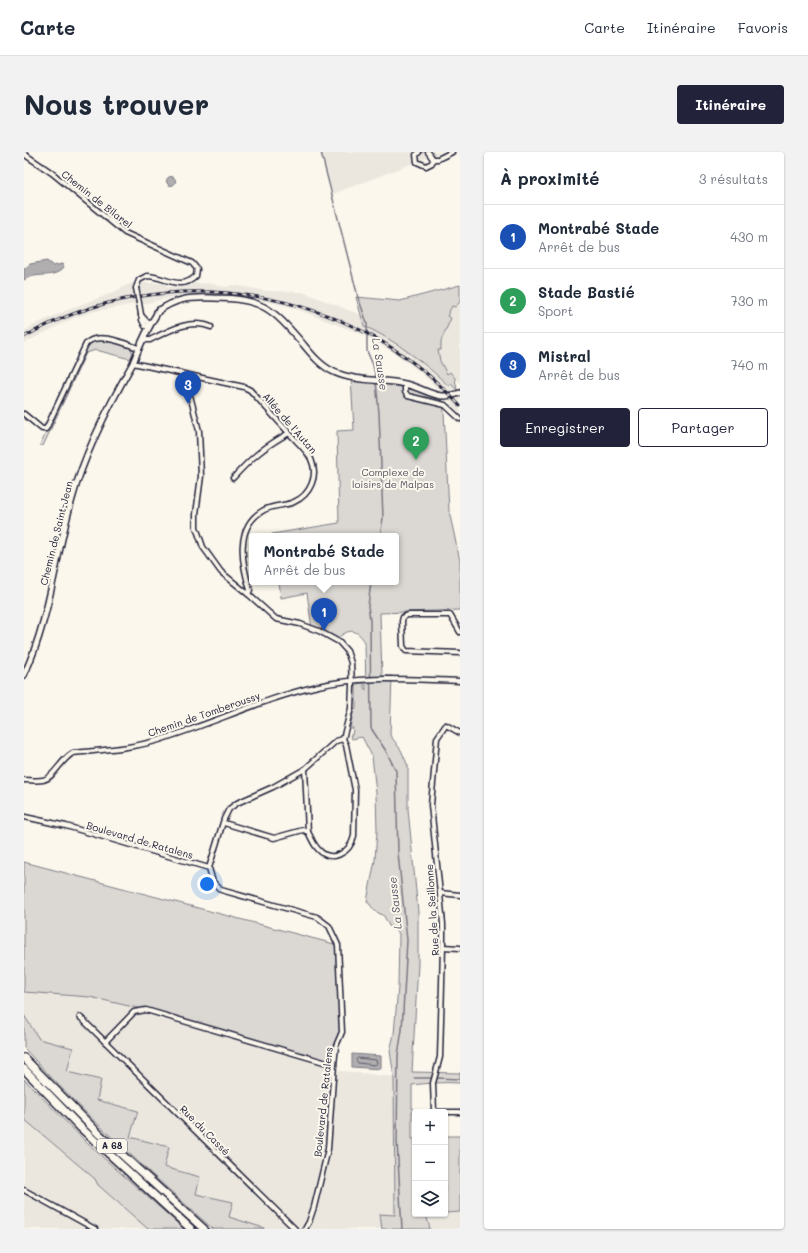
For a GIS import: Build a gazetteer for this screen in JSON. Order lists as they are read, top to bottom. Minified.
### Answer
{"streets":{"highway":["A 68"],"street":["Chemin de Bilarel","Allée de l'Autan","Chemin de Saint-Jean","Chemin de Tomberoussy","Boulevard de Ratalens","Rue de la Seillonne","Rue du Cassé"]},"crossings":[["Allée de l'Autan","Chemin de Saint-Jean"]],"water":["La Sausse"],"parks":["Complexe de loisirs de Malpas"],"page":{"header":"Carte","nav":["Carte","Itinéraire","Favoris"],"buttons":["Itinéraire",["Enregistrer","Partager"]],"title":"Nous trouver","heading":["À proximité","3 résultats"],"list":[{"mark":"1","name":"Montrabé Stade","note":"Arrêt de bus","value":"430 m"},{"mark":"2","name":"Stade Bastié","note":"Sport","value":"730 m"},{"mark":"3","name":"Mistral","note":"Arrêt de bus","value":"740 m"}],"pins":["3","2","1"],"popup":["Montrabé Stade","Arrêt de bus"],"map_buttons":["+","−"]}}
